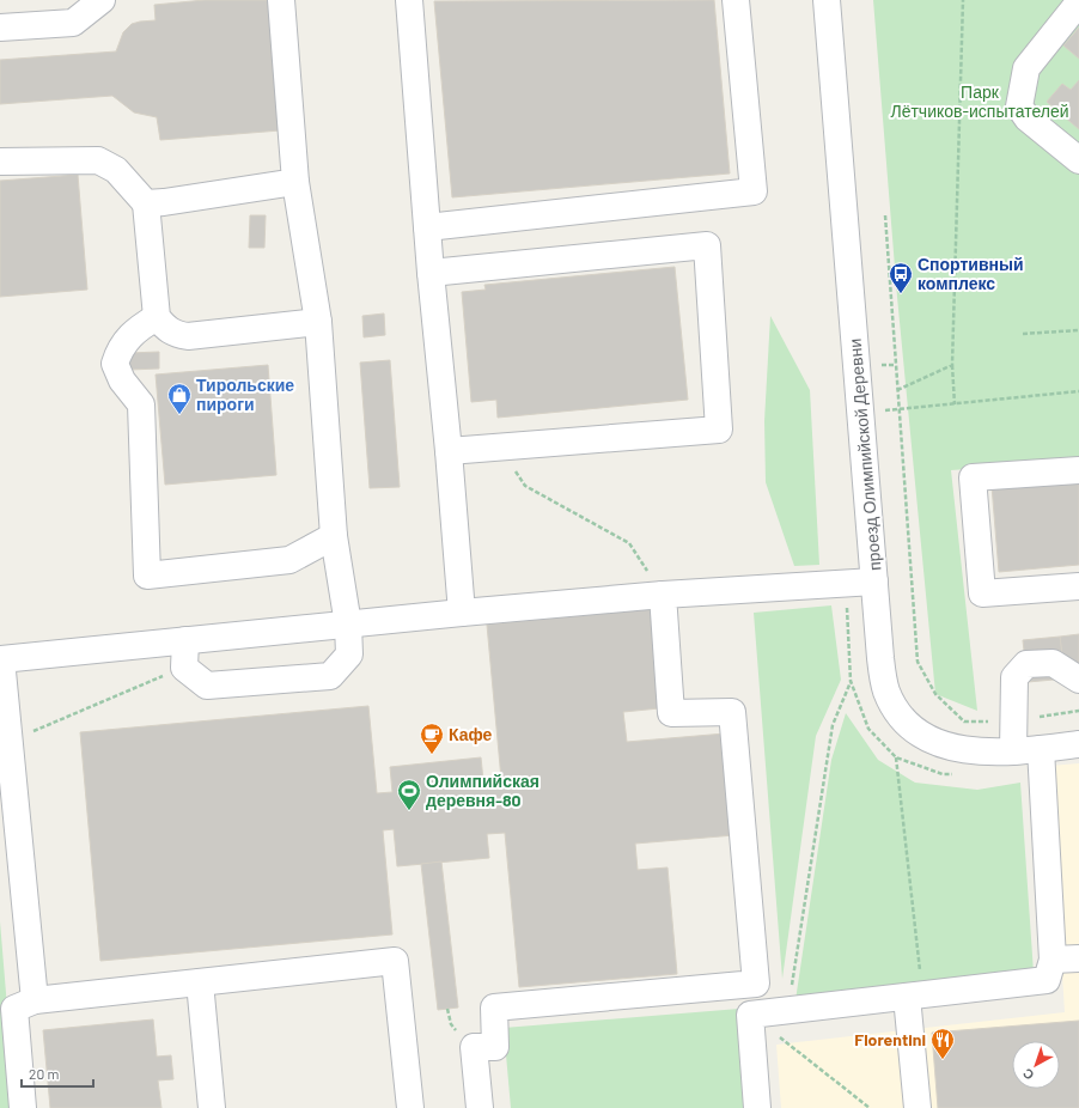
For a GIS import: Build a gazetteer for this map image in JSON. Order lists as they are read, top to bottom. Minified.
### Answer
{"streets":{"street":["проезд Олимпийской Деревни"]},"parks":["Парк Лётчиков-испытателей"],"places":{"bus stop":["Спортивный комплекс"],"shop":["Тирольские пироги"],"cafe":["Кафе"],"sports":["Олимпийская деревня-80"],"restaurant":["Florentini"]},"scale_bar":"20 m","north":"bottom left"}
